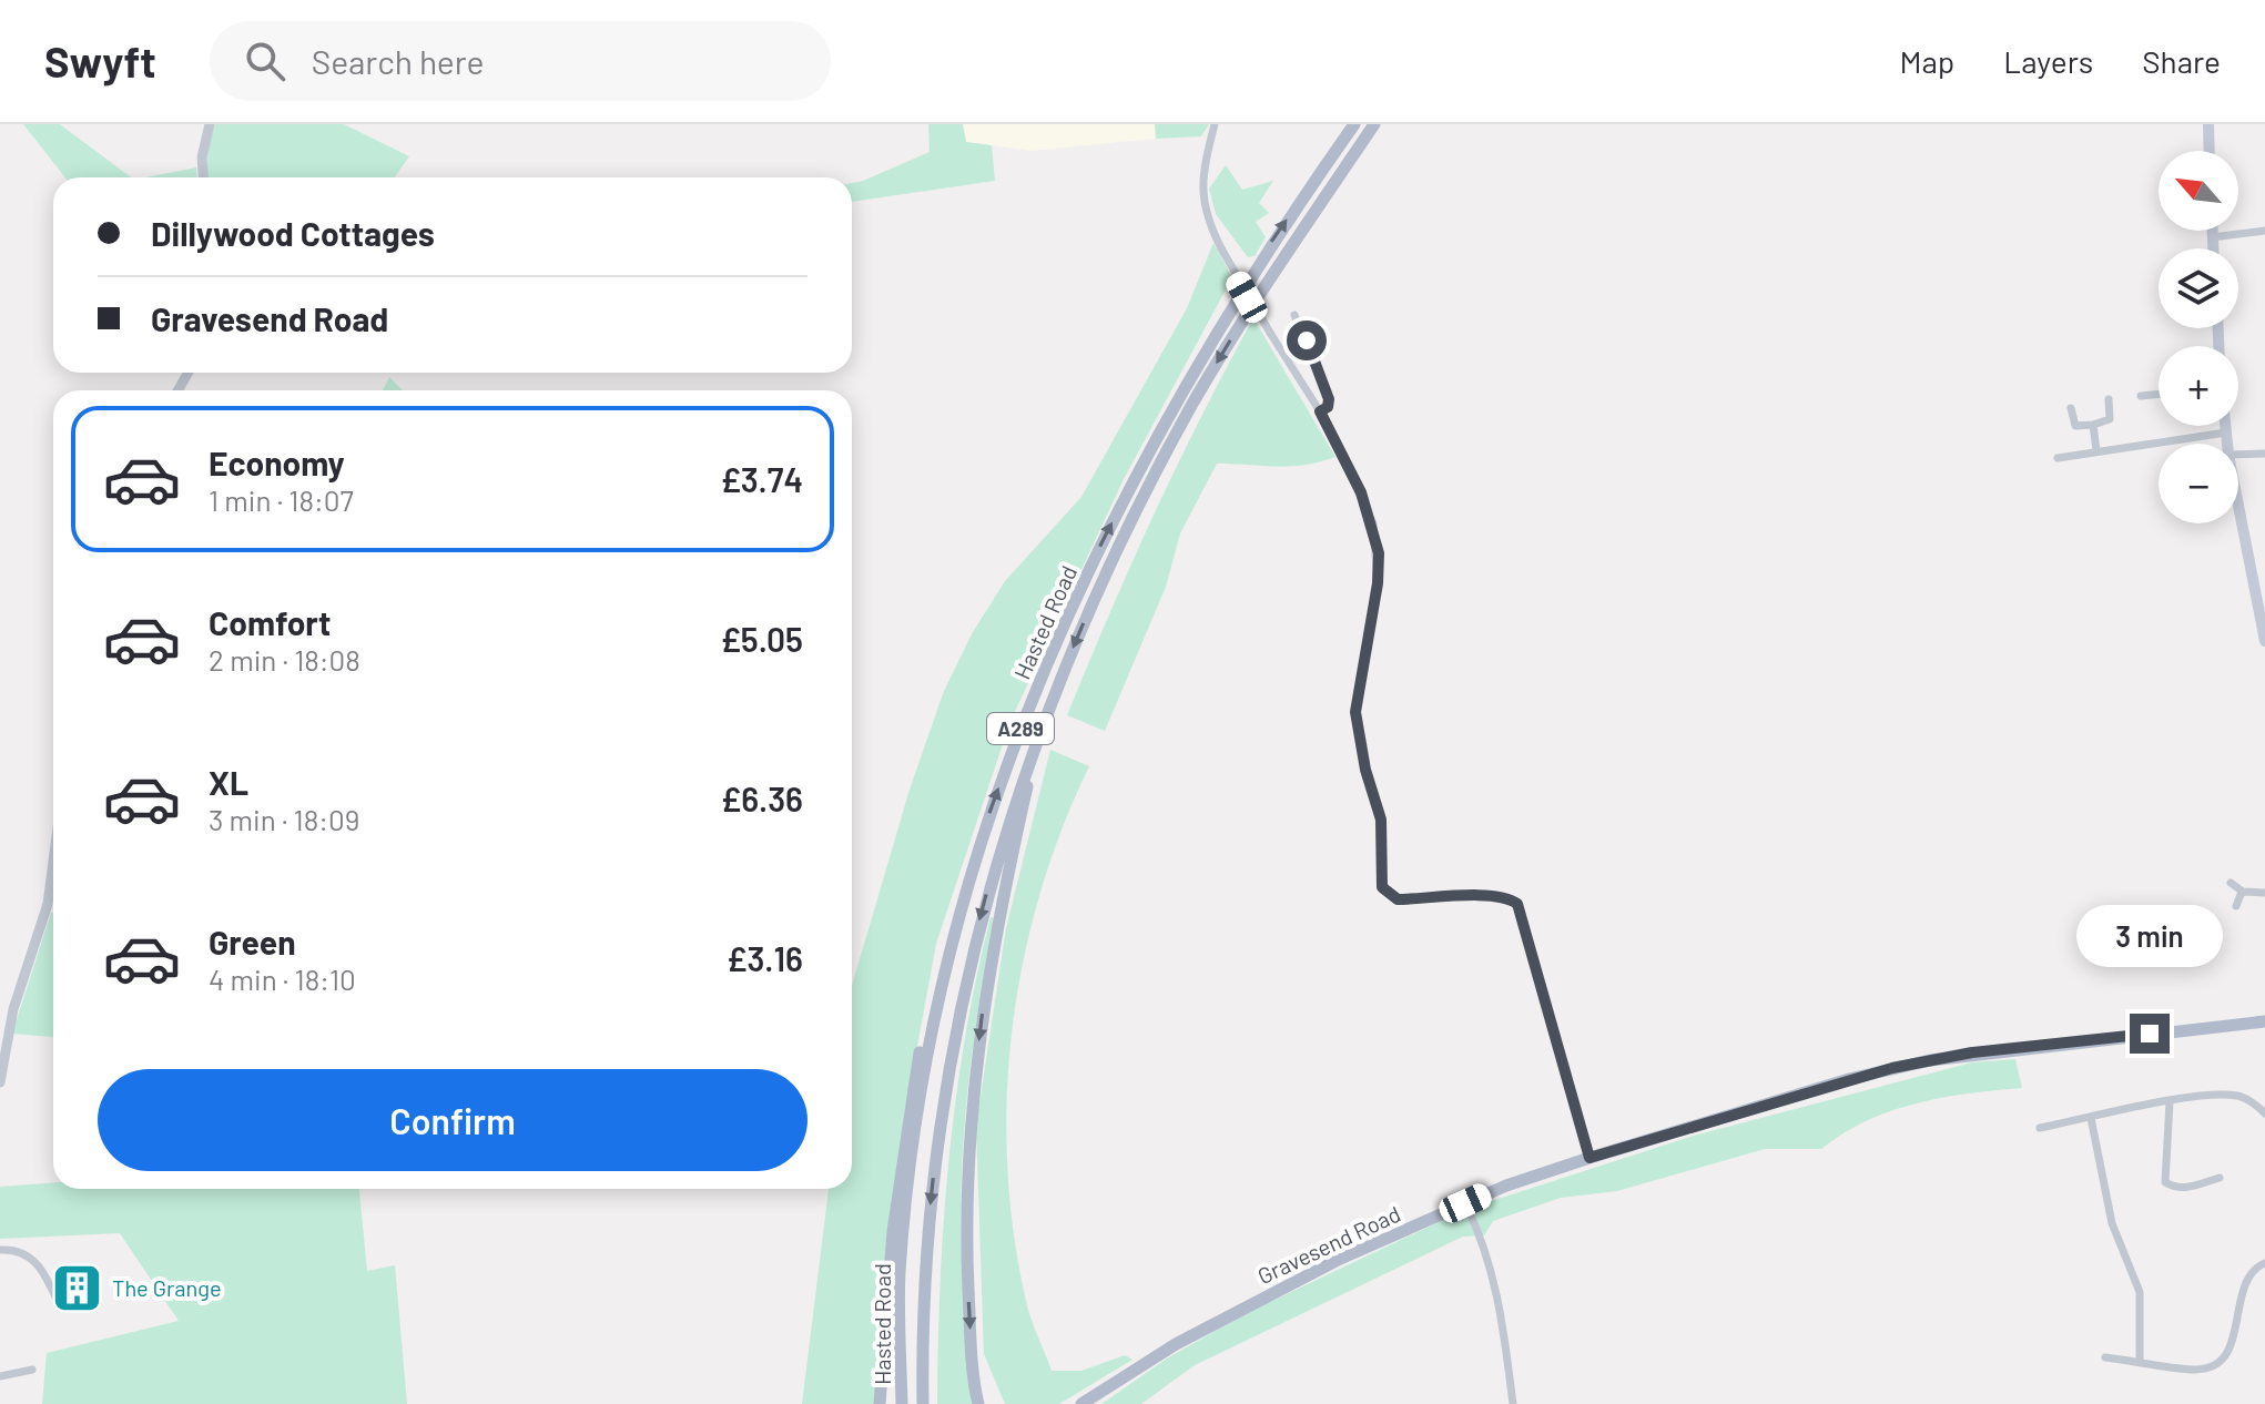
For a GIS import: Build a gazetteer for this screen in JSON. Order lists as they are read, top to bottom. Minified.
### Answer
{"streets":{"main road":["Hasted Road","A289","Gravesend Road"]},"crossings":[["Hasted Road","A289"]],"places":{"building":["The Grange"]},"north":"top left","page":{"header":"Swyft","search":"Search here","nav":["Map","Layers","Share"],"map_buttons":["+","−"],"banner":["Dillywood Cottages","Gravesend Road"],"list":[{"name":"Economy","note":"1 min · 18:07","value":"£3.74"},{"name":"Comfort","note":"2 min · 18:08","value":"£5.05"},{"name":"XL","note":"3 min · 18:09","value":"£6.36"},{"name":"Green","note":"4 min · 18:10","value":"£3.16"}],"bubble":"3 min","buttons":"Confirm"}}
